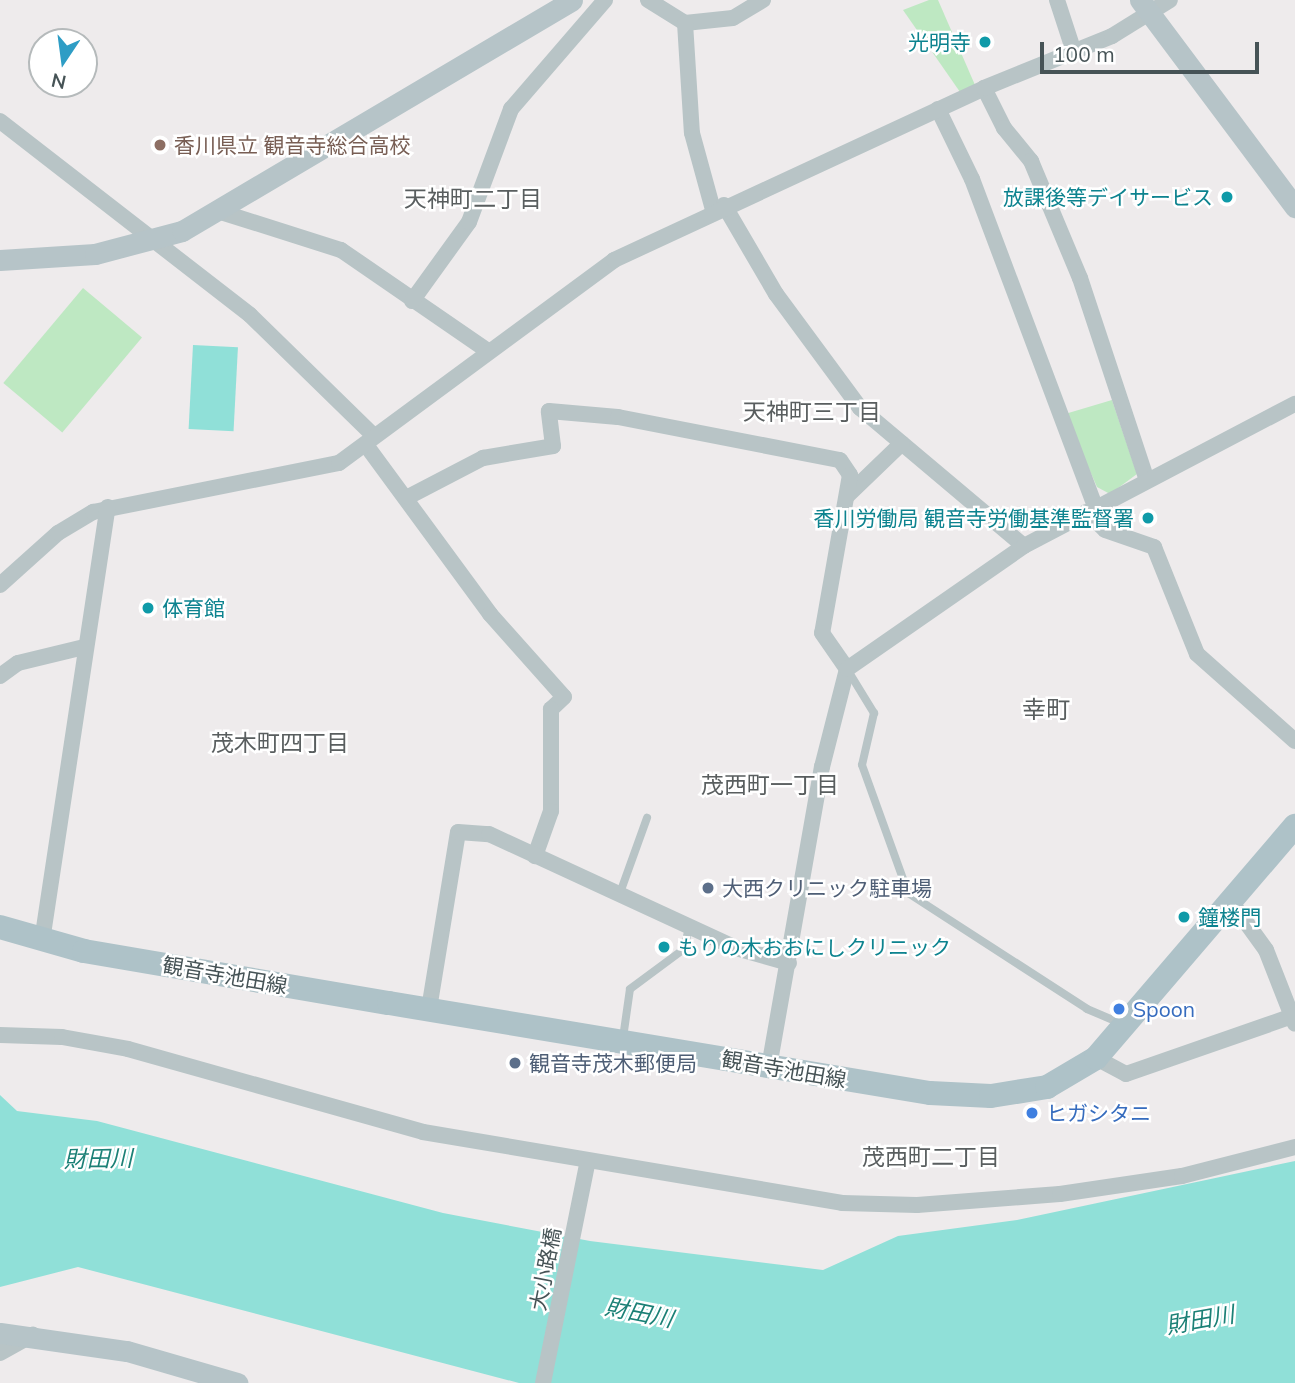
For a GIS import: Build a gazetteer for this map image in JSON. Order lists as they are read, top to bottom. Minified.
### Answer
{"streets":{"main road":["観音寺池田線"],"street":["大小路橋"]},"districts":["天神町二丁目","天神町三丁目","幸町","茂木町四丁目","茂西町一丁目","茂西町二丁目"],"water":["財田川"],"places":["光明寺","香川県立 観音寺総合高校","放課後等デイサービス","香川労働局 観音寺労働基準監督署","体育館","大西クリニック駐車場","鐘楼門","もりの木おおにしクリニック","Spoon","観音寺茂木郵便局","ヒガシタニ"],"scale_bar":"100 m","north":"bottom"}
